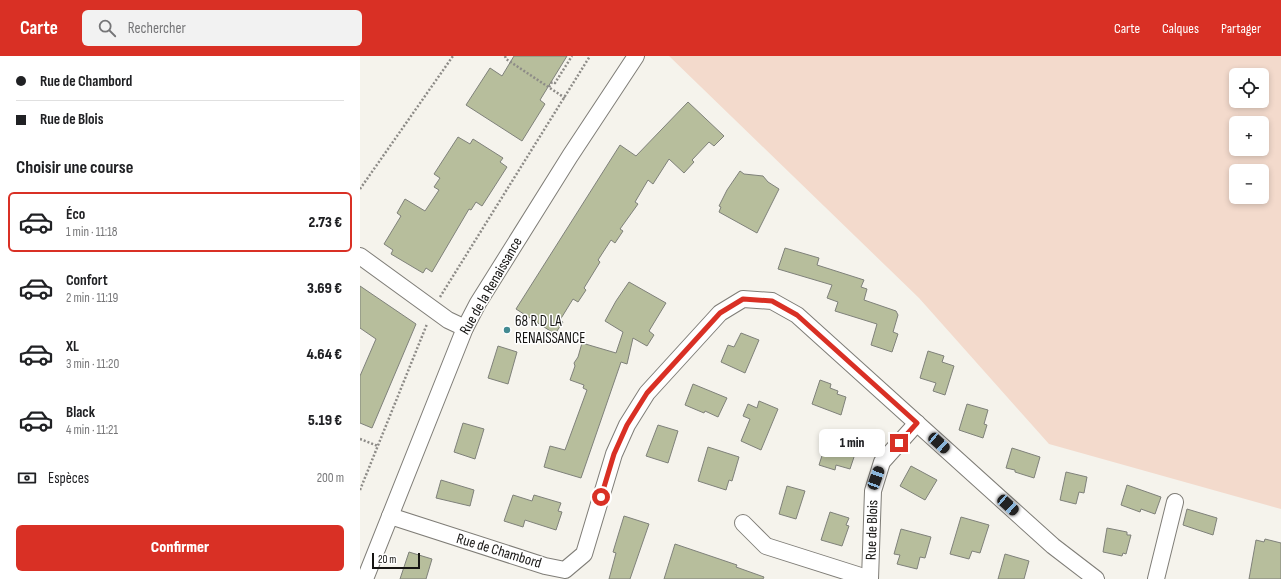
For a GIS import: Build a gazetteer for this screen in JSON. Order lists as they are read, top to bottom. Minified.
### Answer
{"streets":{"street":["Rue de la Renaissance","Rue de Blois","Rue de Chambord"]},"crossings":[["Rue de la Renaissance","Rue de Chambord"],["Rue de Blois","Rue de Chambord"]],"places":["68 R D LA RENAISSANCE"],"scale_bar":"20 m","page":{"header":"Carte","search":"Rechercher","nav":["Carte","Calques","Partager"],"banner":["Rue de Chambord","Rue de Blois"],"map_buttons":["+","−"],"heading":"Choisir une course","list":[{"name":"Éco","note":"1 min · 11:18","value":"2.73 €"},{"name":"Confort","note":"2 min · 11:19","value":"3.69 €"},{"name":"XL","note":"3 min · 11:20","value":"4.64 €"},{"name":"Black","note":"4 min · 11:21","value":"5.19 €"}],"bubble":"1 min","pay":["Espèces","200 m"],"buttons":"Confirmer","scale":"20 m"}}
